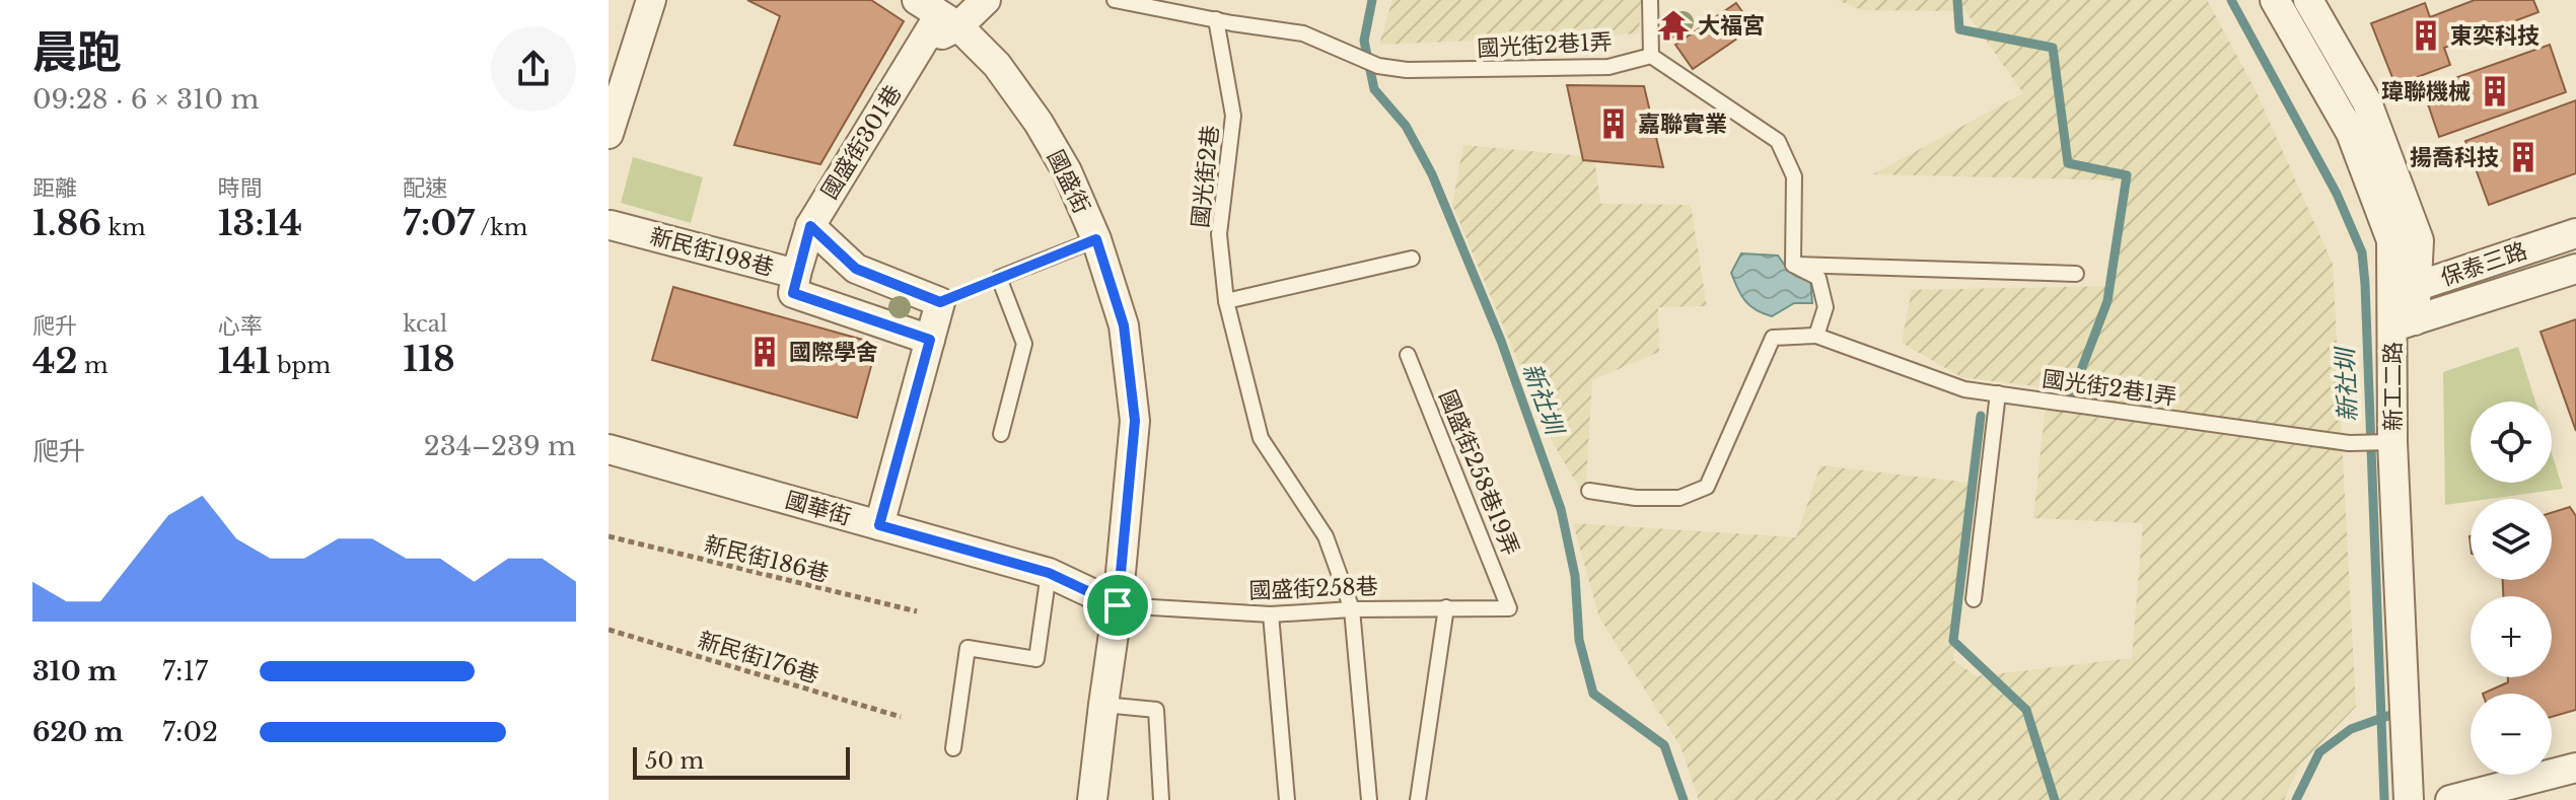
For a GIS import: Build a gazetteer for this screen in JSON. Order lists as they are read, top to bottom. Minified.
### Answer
{"streets":{"street":["國盛街301巷","國盛街","新民街198巷","保泰三路","新工二路","國華街"],"lane":["國光街2巷1弄","國光街2巷","國盛街258巷19弄","國盛街258巷"],"path":["新民街186巷","新民街176巷"]},"crossings":[["國光街2巷1弄","國光街2巷"],["國光街2巷1弄","新工二路"],["國盛街301巷","國盛街"],["國盛街301巷","新民街198巷"],["國光街2巷","國盛街258巷"],["國盛街","國華街"],["國盛街","國盛街258巷"],["保泰三路","新工二路"],["國盛街258巷19弄","國盛街258巷"],["國華街","國盛街258巷"]],"water":["新社圳"],"places":{"temple":["大福宮"],"building":["東奕科技","瑋聯機械","嘉聯實業","揚喬科技","國際學舍"]},"scale_bar":"50 m","page":{"heading":["晨跑","09:28 · 6 × 310 m"],"stats":[["距離","1.86 km"],["時間","13:14"],["配速","7:07 /km"],["爬升","42 m"],["心率","141 bpm"],["kcal","118"]],"map_buttons":["+","−"],"chart":["爬升","234–239 m"],"list":[{"name":"310 m","note":"7:17"},{"name":"620 m","note":"7:02"}],"scale":"50 m"}}
